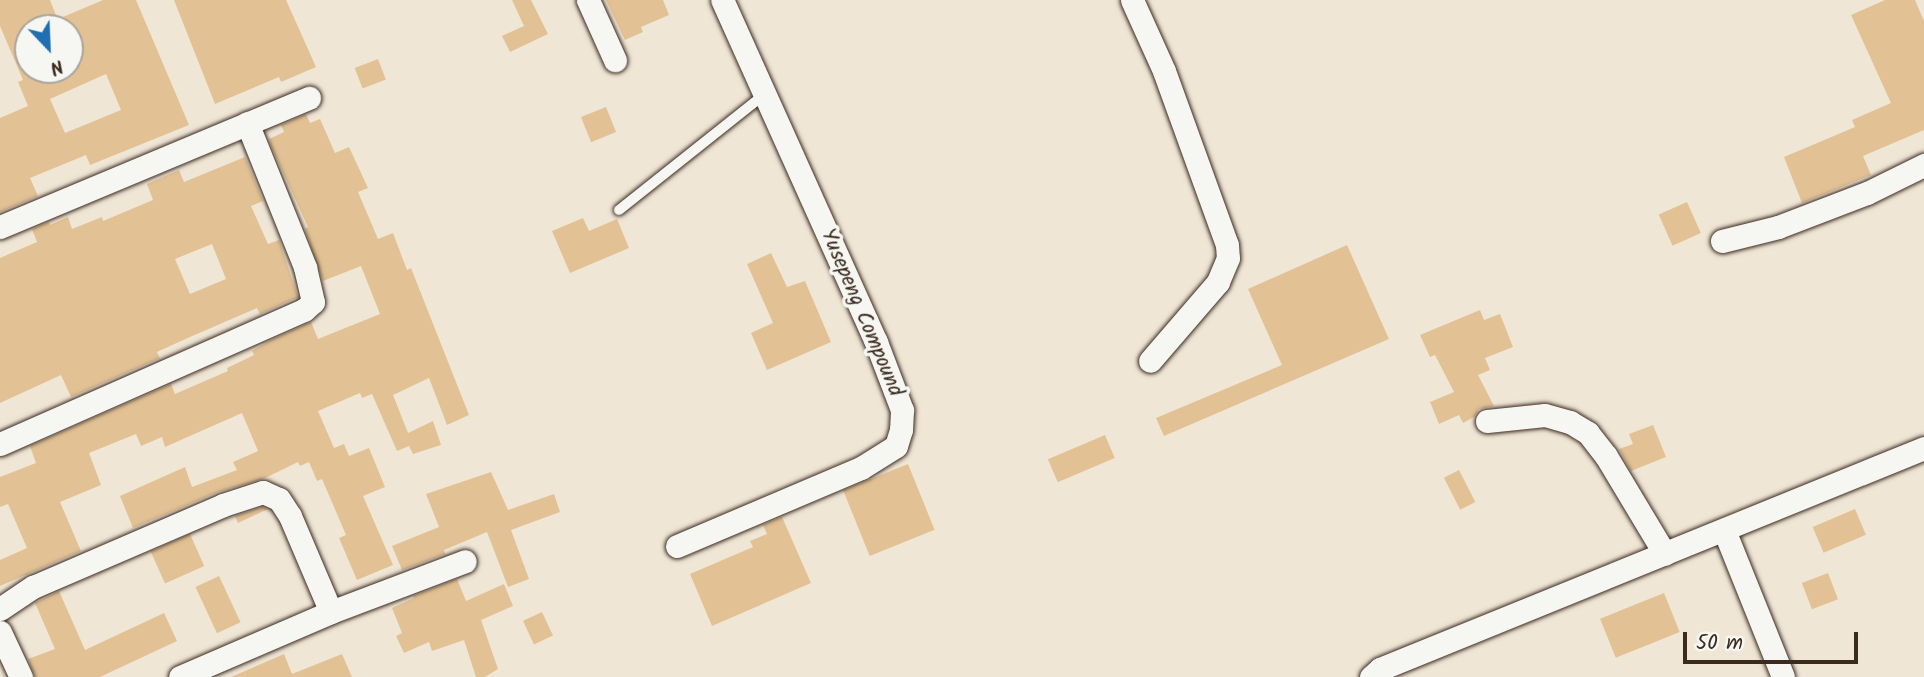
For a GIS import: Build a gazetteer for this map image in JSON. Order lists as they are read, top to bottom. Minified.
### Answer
{"streets":{"street":["Yusepeng Compound"]},"scale_bar":"50 m","north":"bottom right"}
